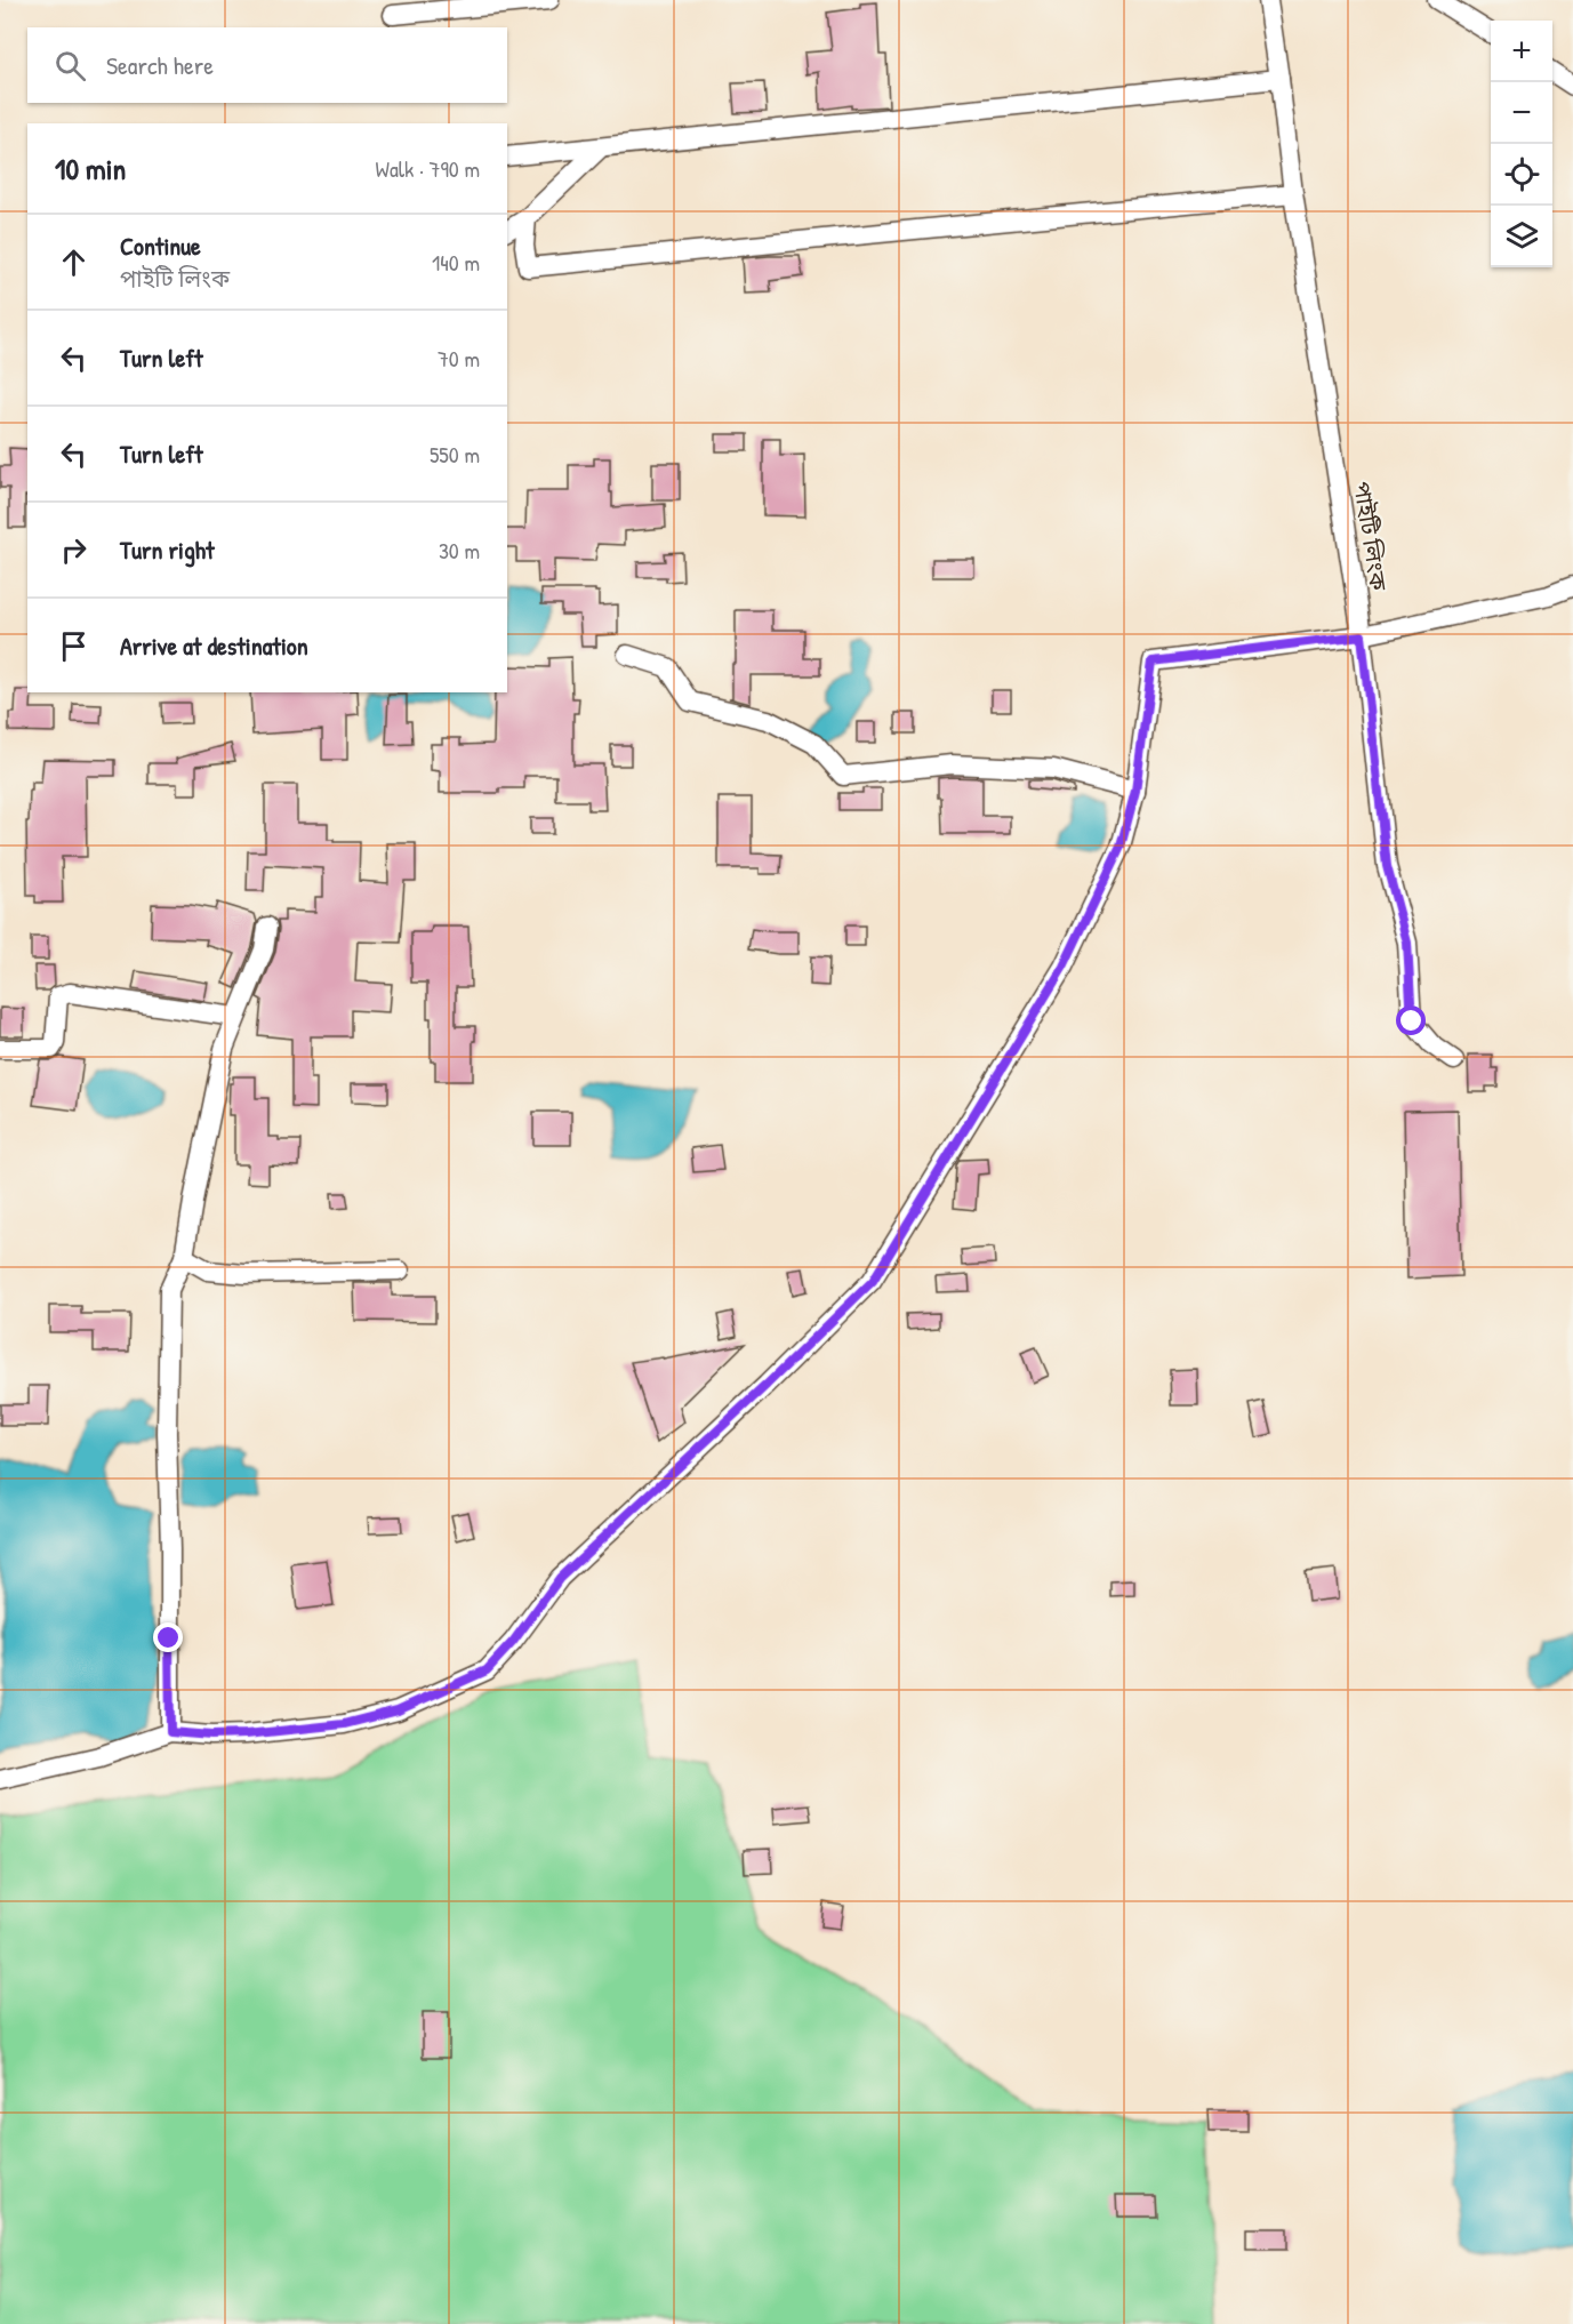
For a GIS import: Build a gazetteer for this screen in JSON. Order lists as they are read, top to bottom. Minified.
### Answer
{"streets":{"street":["পাইটি লিংক"]},"page":{"map_buttons":["+","−"],"search":"Search here","heading":["10 min","Walk · 790 m"],"list":[["Continue","পাইটি লিংক","140 m"],["Turn left","70 m"],["Turn left","550 m"],["Turn right","30 m"],"Arrive at destination"]}}
